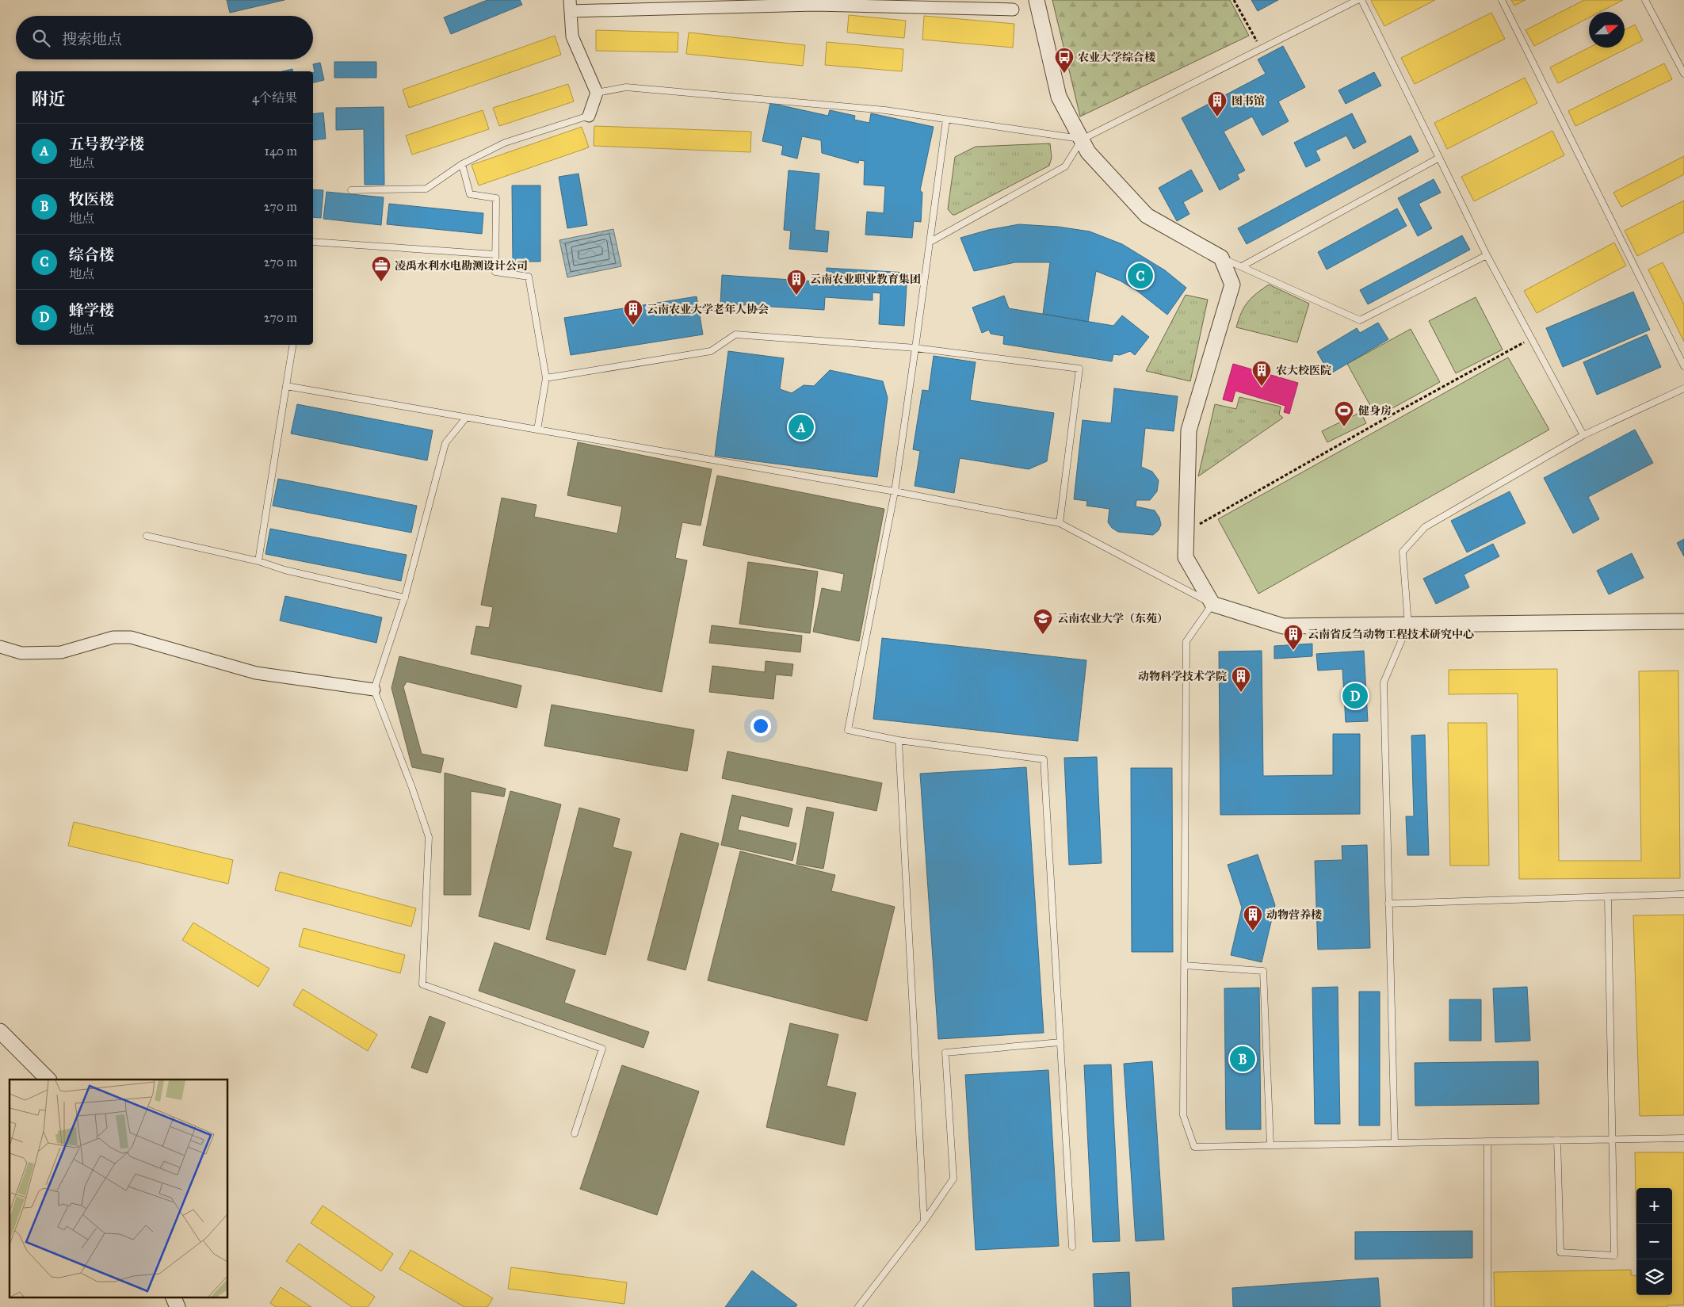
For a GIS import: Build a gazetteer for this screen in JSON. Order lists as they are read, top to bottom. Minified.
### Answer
{"places":{"bus stop":["农业大学综合楼"],"building":["图书馆","云南农业职业教育集团","云南农业大学老年人协会","农大校医院","云南省反刍动物工程技术研究中心","动物科学技术学院","动物营养楼"],"office":["凌禹水利水电勘测设计公司"],"sports":["健身房"],"school or university":["云南农业大学（东苑）"]},"north":"right","page":{"search":"搜索地点","heading":["附近","4个结果"],"list":[{"mark":"A","name":"五号教学楼","note":"地点","value":"140 m"},{"mark":"B","name":"牧医楼","note":"地点","value":"270 m"},{"mark":"C","name":"综合楼","note":"地点","value":"270 m"},{"mark":"D","name":"蜂学楼","note":"地点","value":"270 m"}],"pins":["C","A","D","B"],"map_buttons":["+","−"]}}
